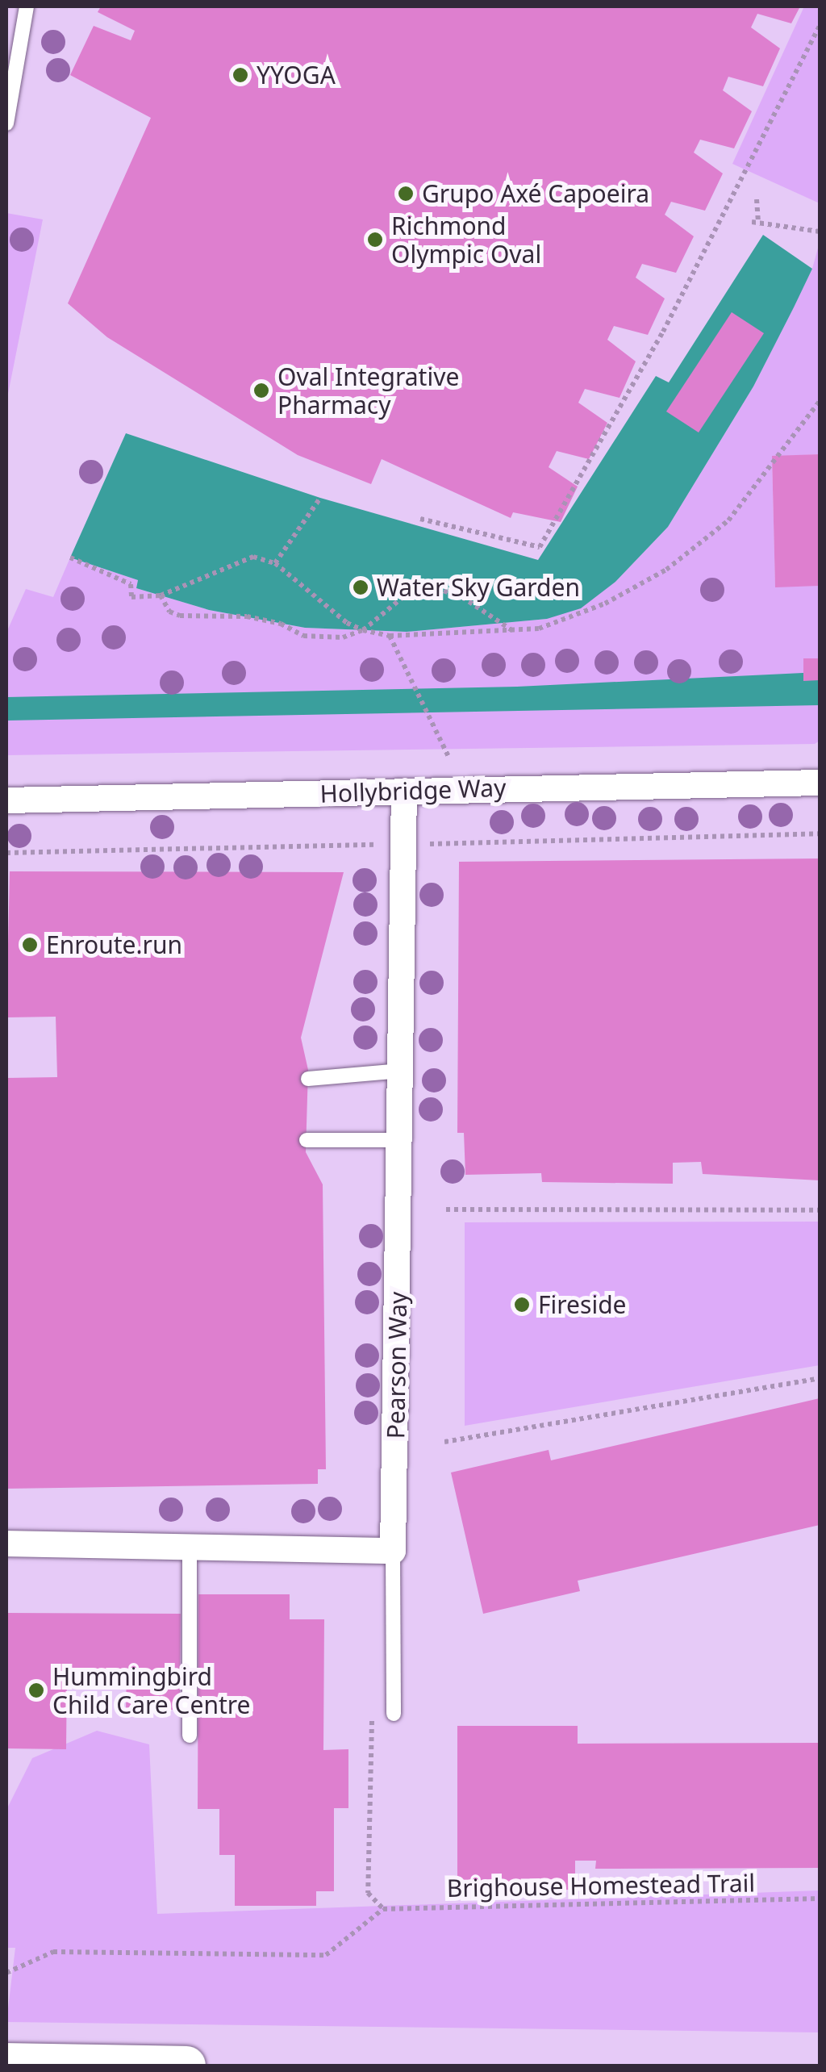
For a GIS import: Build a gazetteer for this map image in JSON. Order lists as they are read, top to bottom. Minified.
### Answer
{"streets":{"street":["Hollybridge Way","Pearson Way"],"path":["Brighouse Homestead Trail"]},"crossings":[["Hollybridge Way","Pearson Way"]],"places":["YYOGA","Grupo Axé Capoeira","Richmond Olympic Oval","Oval Integrative Pharmacy","Water Sky Garden","Enroute.run","Fireside","Hummingbird Child Care Centre"]}
